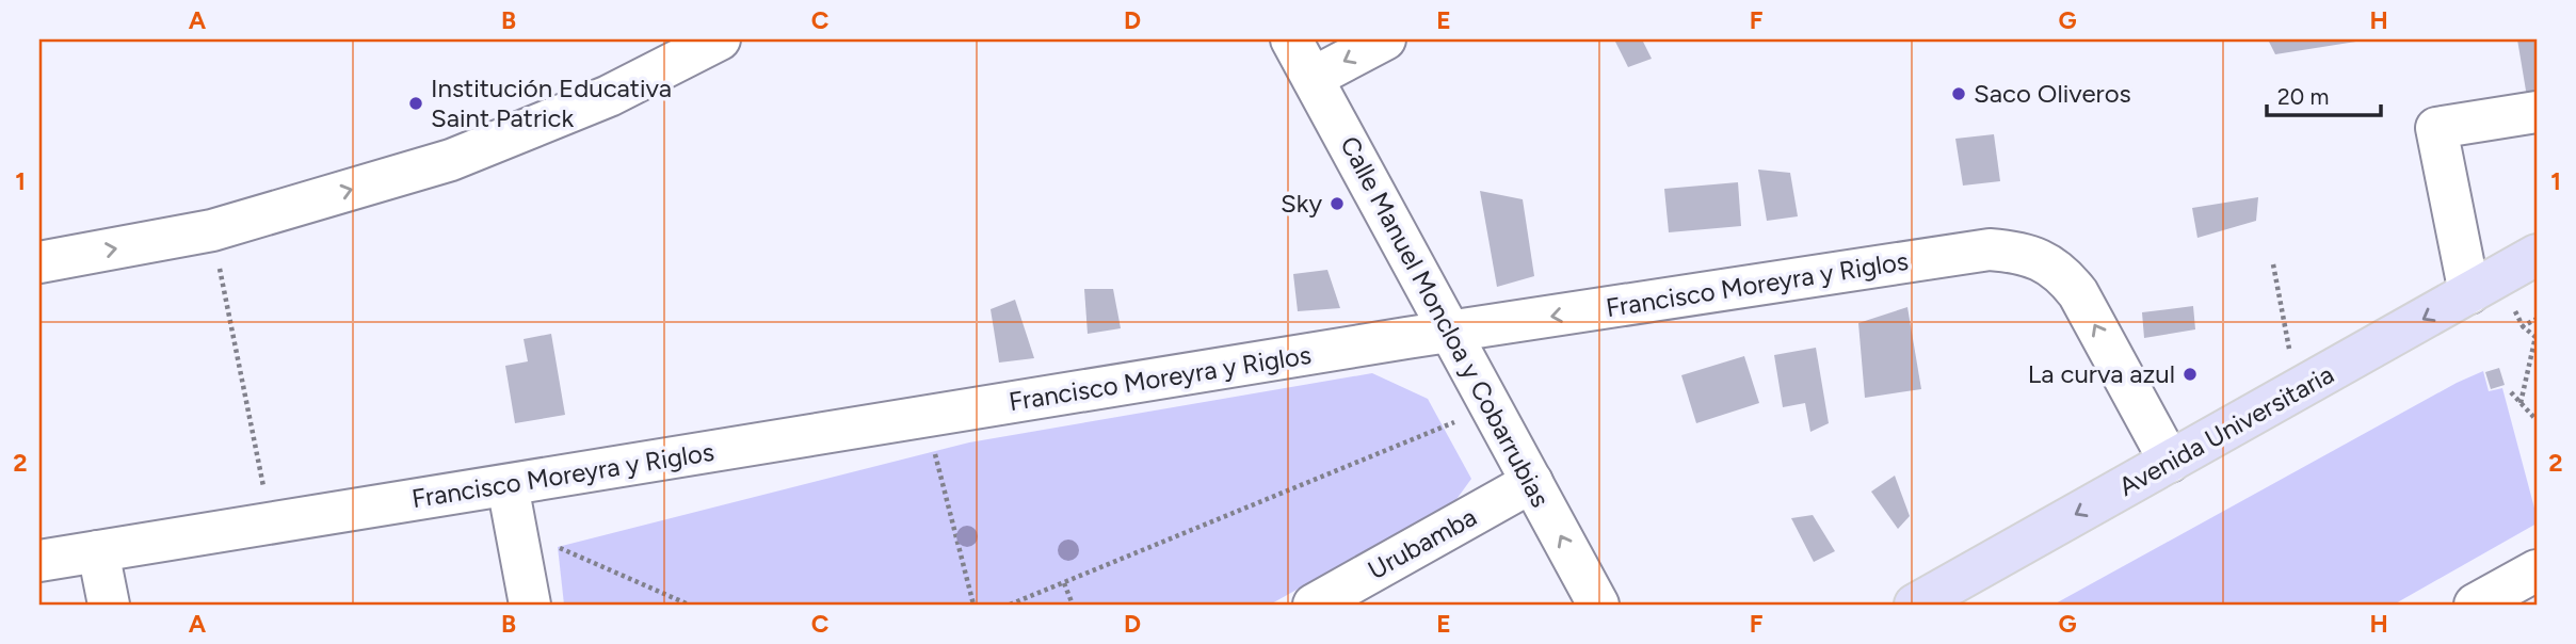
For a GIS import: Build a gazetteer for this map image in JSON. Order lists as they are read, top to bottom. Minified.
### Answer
{"streets":{"main road":["Avenida Universitaria"],"street":["Francisco Moreyra y Riglos","Calle Manuel Moncloa y Cobarrubias","Urubamba"]},"crossings":[["Francisco Moreyra y Riglos","Calle Manuel Moncloa y Cobarrubias"],["Francisco Moreyra y Riglos","Avenida Universitaria"],["Calle Manuel Moncloa y Cobarrubias","Urubamba"]],"one_way":["Avenida Universitaria"],"places":["Saco Oliveros","Institución Educativa Saint Patrick","Sky","La curva azul"],"scale_bar":"20 m","grid":{"columns":["A","B","C","D","E","F","G","H"],"rows":["1","2"]}}
